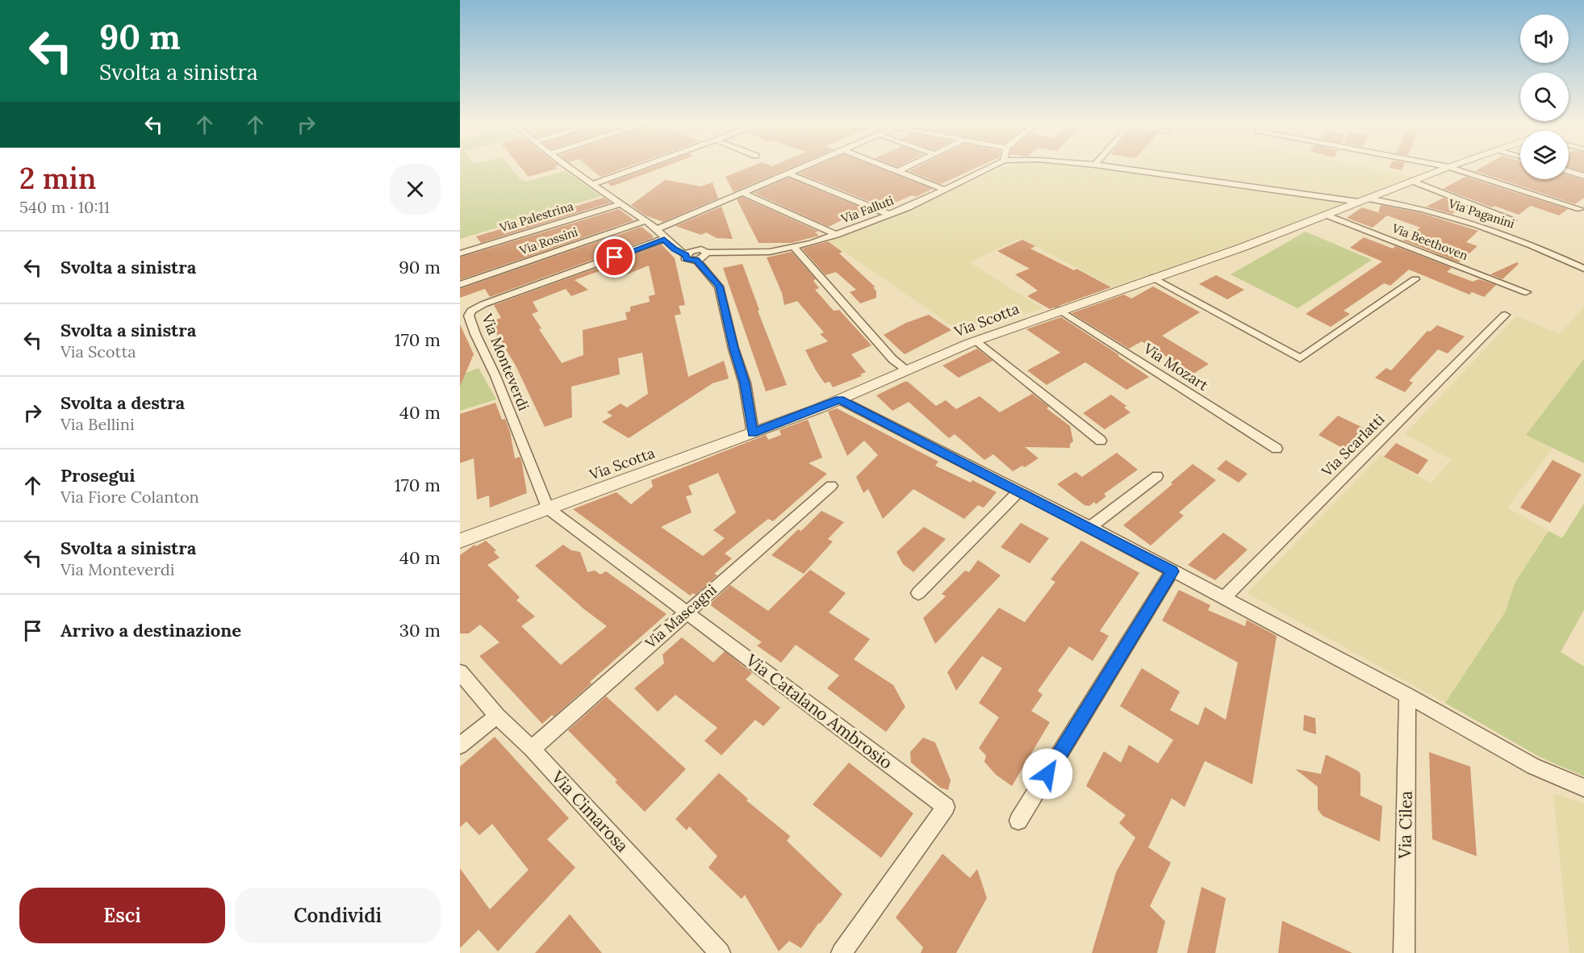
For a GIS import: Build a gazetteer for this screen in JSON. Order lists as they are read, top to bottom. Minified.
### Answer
{"streets":{"street":["Via Falluti","Via Paganini","Via Palestrina","Via Rossini","Via Beethoven","Via Scotta","Via Monteverdi","Via Mozart","Via Scarlatti","Via Mascagni","Via Catalano Ambrosio","Via Cimarosa","Via Cilea"]},"crossings":[["Via Paganini","Via Scotta"],["Via Beethoven","Via Scotta"],["Via Scotta","Via Monteverdi"],["Via Scotta","Via Mozart"],["Via Scotta","Via Catalano Ambrosio"],["Via Monteverdi","Via Catalano Ambrosio"],["Via Mascagni","Via Catalano Ambrosio"],["Via Mascagni","Via Cimarosa"]],"page":{"turn":["90 m","Svolta a sinistra"],"heading":["2 min","540 m · 10:11"],"list":[{"name":"Svolta a sinistra","value":"90 m"},{"name":"Svolta a sinistra","note":"Via Scotta","value":"170 m"},{"name":"Svolta a destra","note":"Via Bellini","value":"40 m"},{"name":"Prosegui","note":"Via Fiore Colanton","value":"170 m"},{"name":"Svolta a sinistra","note":"Via Monteverdi","value":"40 m"},{"name":"Arrivo a destinazione","value":"30 m"}],"buttons":["Esci","Condividi"]}}
